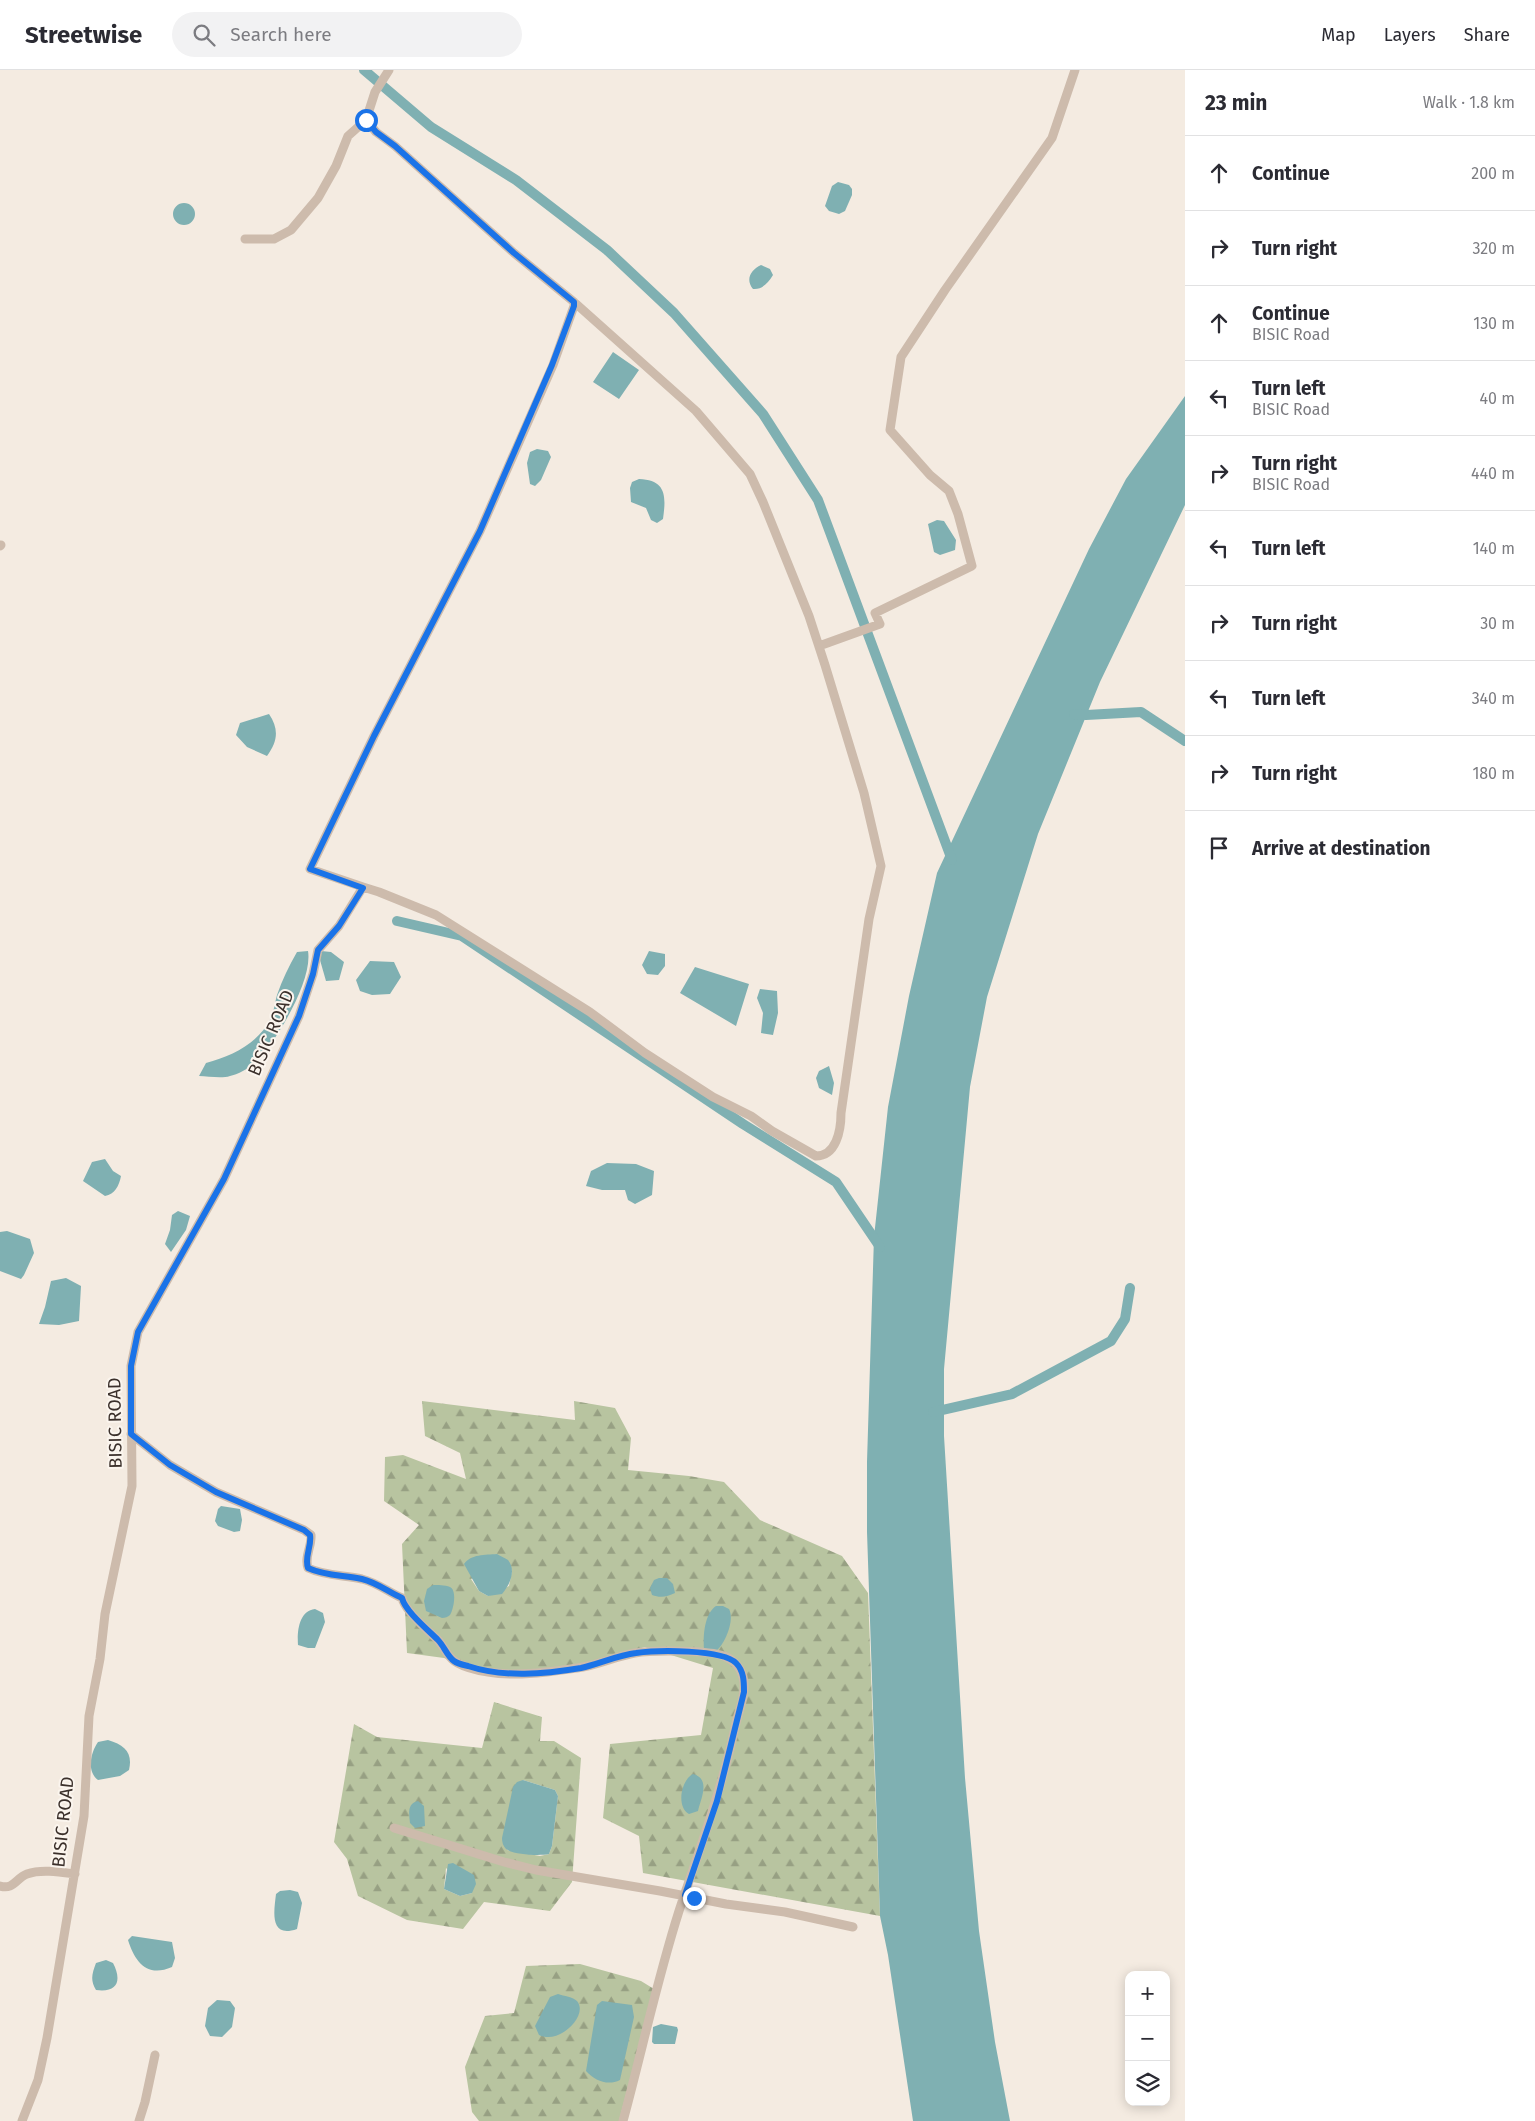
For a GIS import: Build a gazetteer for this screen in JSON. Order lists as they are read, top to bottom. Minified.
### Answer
{"streets":{"street":["BISIC ROAD"]},"page":{"header":"Streetwise","search":"Search here","nav":["Map","Layers","Share"],"heading":["23 min","Walk · 1.8 km"],"list":[["Continue","200 m"],["Turn right","320 m"],["Continue","BISIC Road","130 m"],["Turn left","BISIC Road","40 m"],["Turn right","BISIC Road","440 m"],["Turn left","140 m"],["Turn right","30 m"],["Turn left","340 m"],["Turn right","180 m"],"Arrive at destination"],"map_buttons":["+","−"]}}
